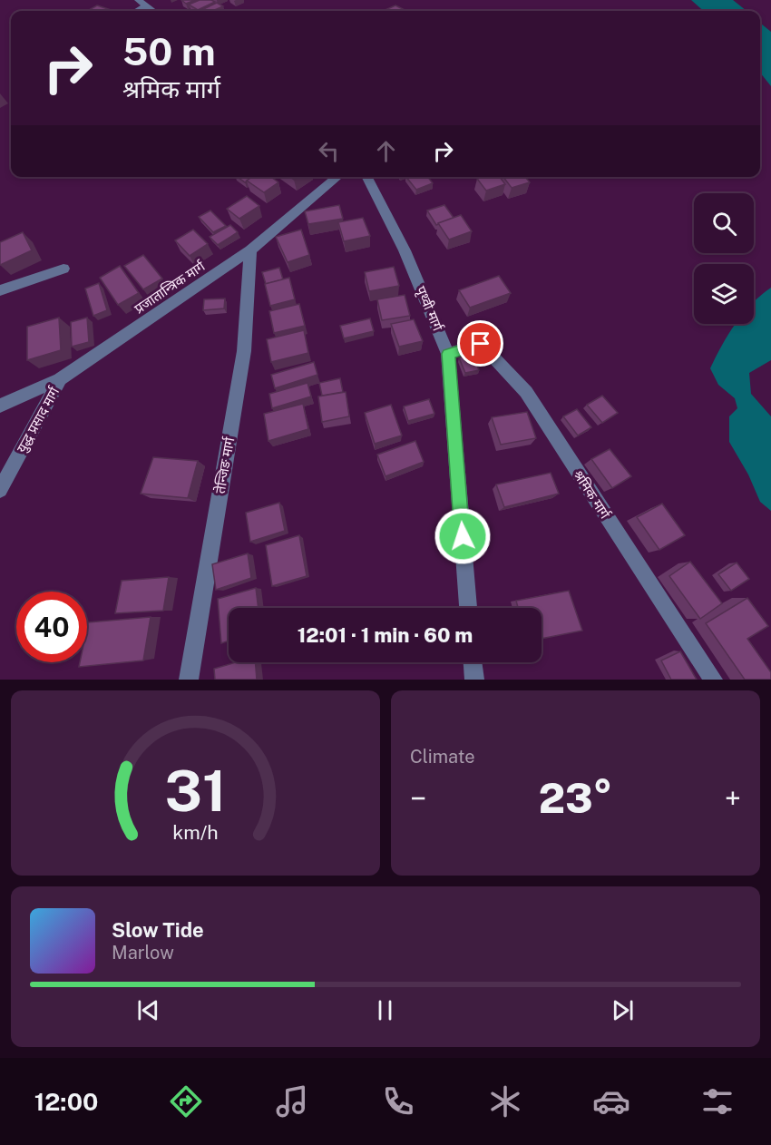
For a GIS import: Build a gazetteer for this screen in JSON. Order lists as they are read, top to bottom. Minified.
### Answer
{"streets":{"street":["प्रजातान्त्रिक मार्ग","पृथ्वी मार्ग","युद्ध प्रसाद मार्ग","तेन्जिङ मार्ग","श्रमिक मार्ग"]},"crossings":[["प्रजातान्त्रिक मार्ग","युद्ध प्रसाद मार्ग"],["प्रजातान्त्रिक मार्ग","तेन्जिङ मार्ग"],["पृथ्वी मार्ग","श्रमिक मार्ग"]],"page":{"turn":["50 m","श्रमिक मार्ग"],"limit":"40","trip":"12:01 · 1 min · 60 m","tile":"Climate","heat":["−","23°","+"],"song":["Slow Tide","Marlow"],"tabs":"12:00","gauge":["31","km/h"]}}
